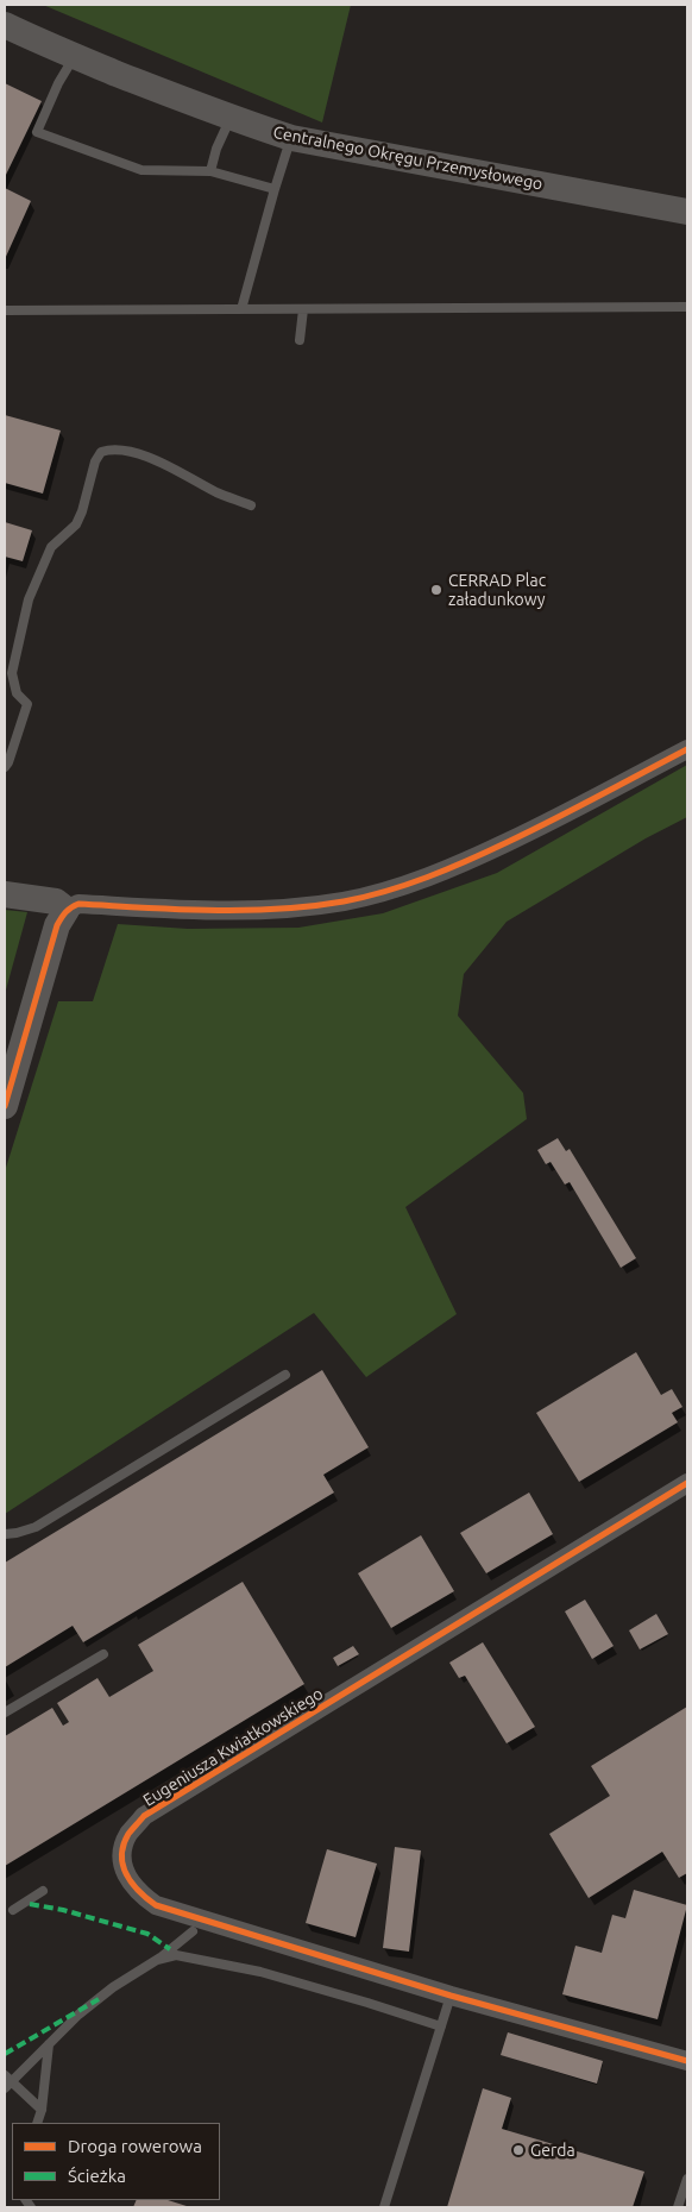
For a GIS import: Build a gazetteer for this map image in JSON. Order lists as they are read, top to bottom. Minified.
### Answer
{"streets":{"street":["Centralnego Okręgu Przemysłowego","Eugeniusza Kwiatkowskiego"]},"places":["CERRAD Plac załadunkowy","Gerda"],"legend":["Droga rowerowa","Ścieżka"]}
